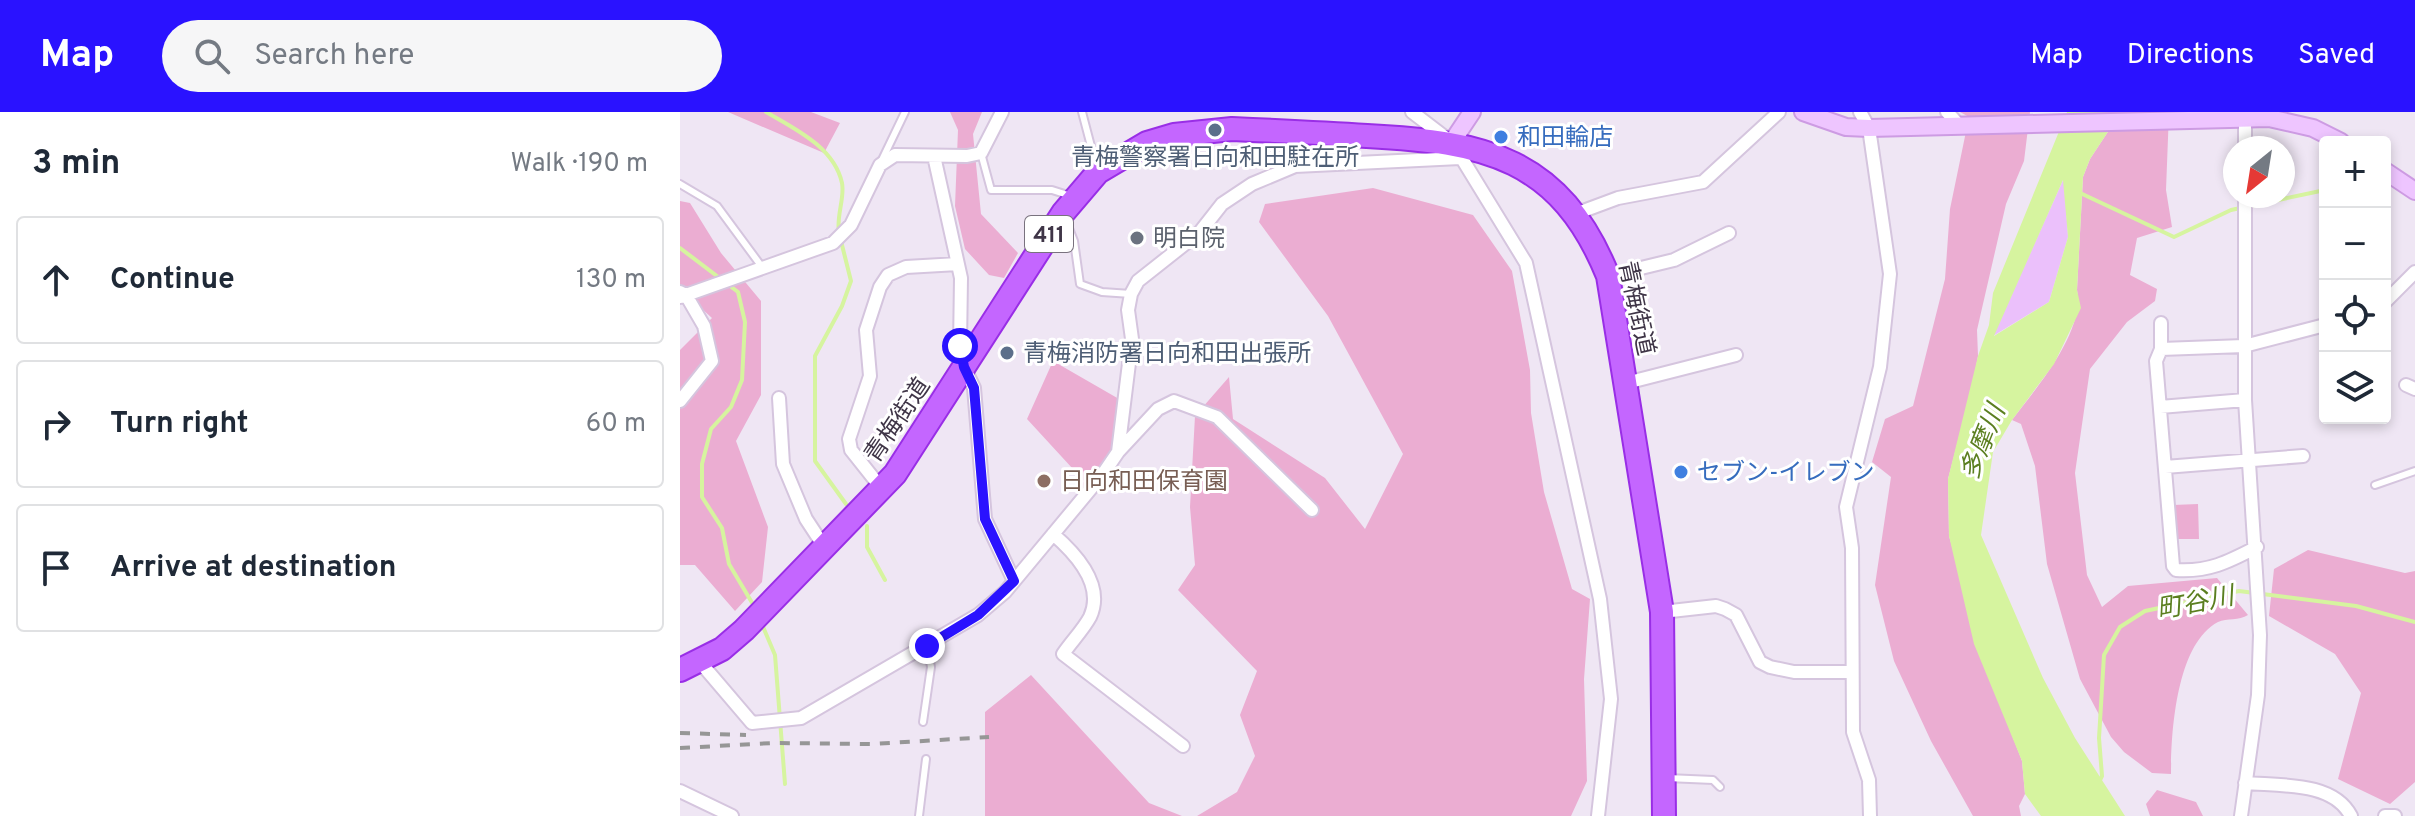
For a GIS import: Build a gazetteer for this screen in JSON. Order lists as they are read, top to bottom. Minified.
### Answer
{"streets":{"highway":["411","青梅街道"]},"water":["多摩川","町谷川"],"places":["青梅警察署日向和田駐在所","和田輪店","明白院","青梅消防署日向和田出張所","セブン-イレブン","日向和田保育園"],"north":"bottom left","page":{"header":"Map","search":"Search here","nav":["Map","Directions","Saved"],"heading":["3 min","Walk · 190 m"],"map_buttons":["+","−"],"list":[["Continue","130 m"],["Turn right","60 m"],"Arrive at destination"]}}
